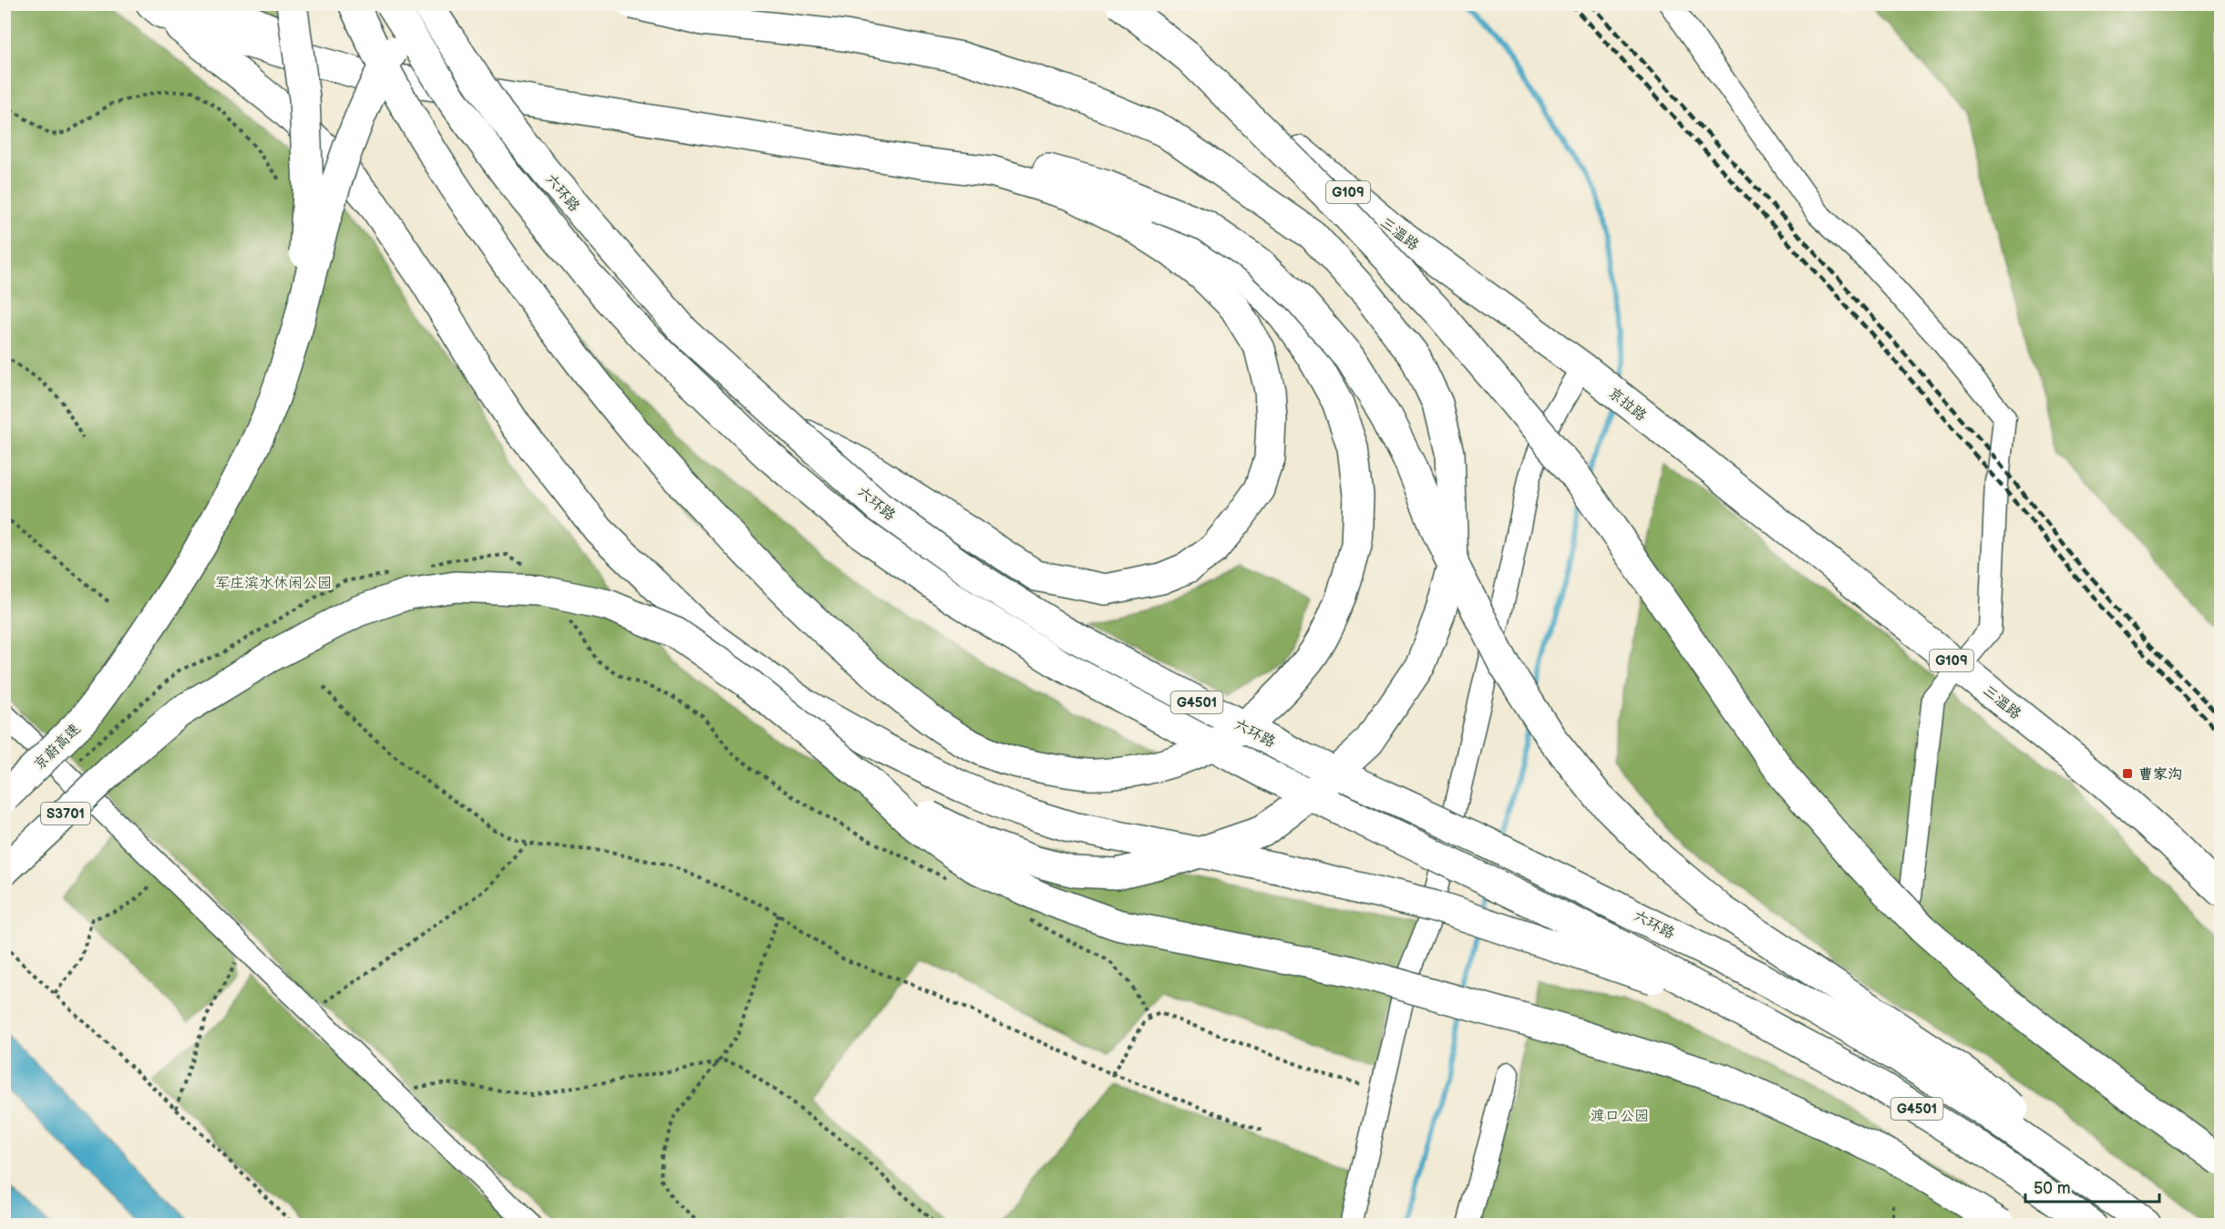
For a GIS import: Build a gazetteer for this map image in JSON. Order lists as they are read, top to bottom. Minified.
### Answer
{"streets":{"highway":["六环路","G109","三温路","京拉路","G4501","京蔚高速","S3701"]},"crossings":[["三温路","京拉路"]],"parks":["军庄滨水休闲公园","渡口公园"],"places":{"transit":["曹家沟"]},"scale_bar":"50 m"}
